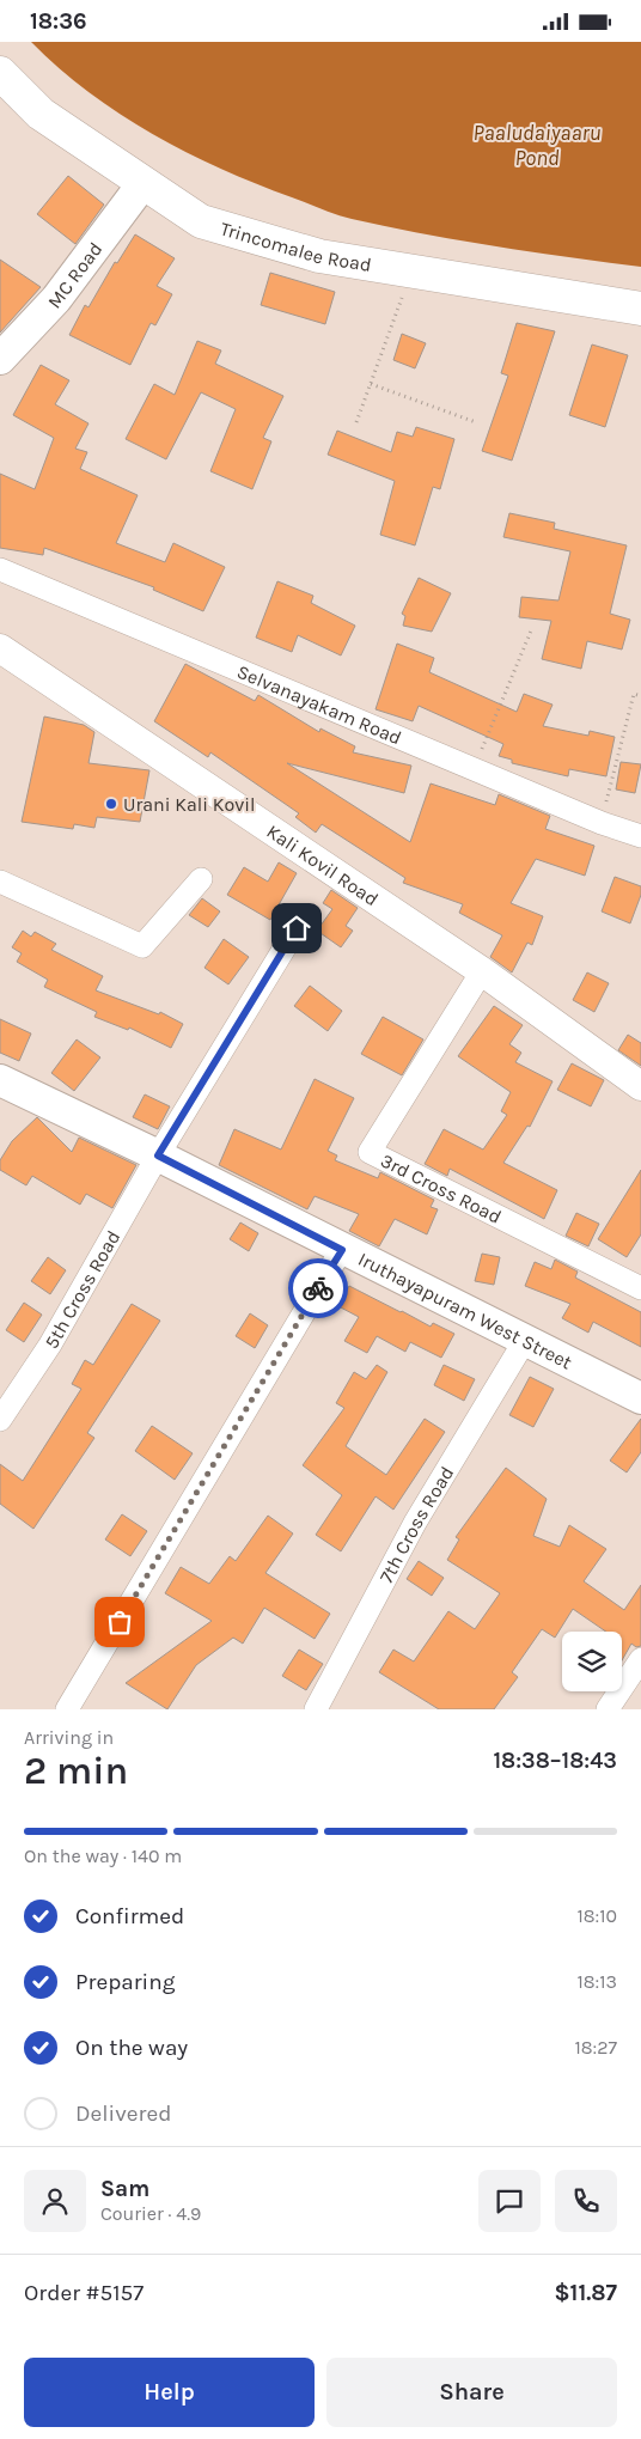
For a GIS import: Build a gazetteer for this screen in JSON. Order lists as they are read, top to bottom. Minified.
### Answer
{"streets":{"highway":["Trincomalee Road"],"main road":["MC Road","Iruthayapuram West Street"],"street":["Selvanayakam Road","Kali Kovil Road","3rd Cross Road","5th Cross Road","7th Cross Road"]},"crossings":[["Trincomalee Road","MC Road"],["Kali Kovil Road","3rd Cross Road"],["5th Cross Road","Iruthayapuram West Street"],["Iruthayapuram West Street","7th Cross Road"]],"water":["Paaludaiyaaru Pond"],"places":["Urani Kali Kovil"],"page":{"status":"18:36","heading":["2 min","Arriving in","18:38–18:43"],"panel":["Sam","Courier · 4.9","Order #5157","$11.87"],"bar":"On the way · 140 m","list":[["Confirmed","18:10"],["Preparing","18:13"],["On the way","18:27"],"Delivered"],"buttons":["Help","Share"]}}
